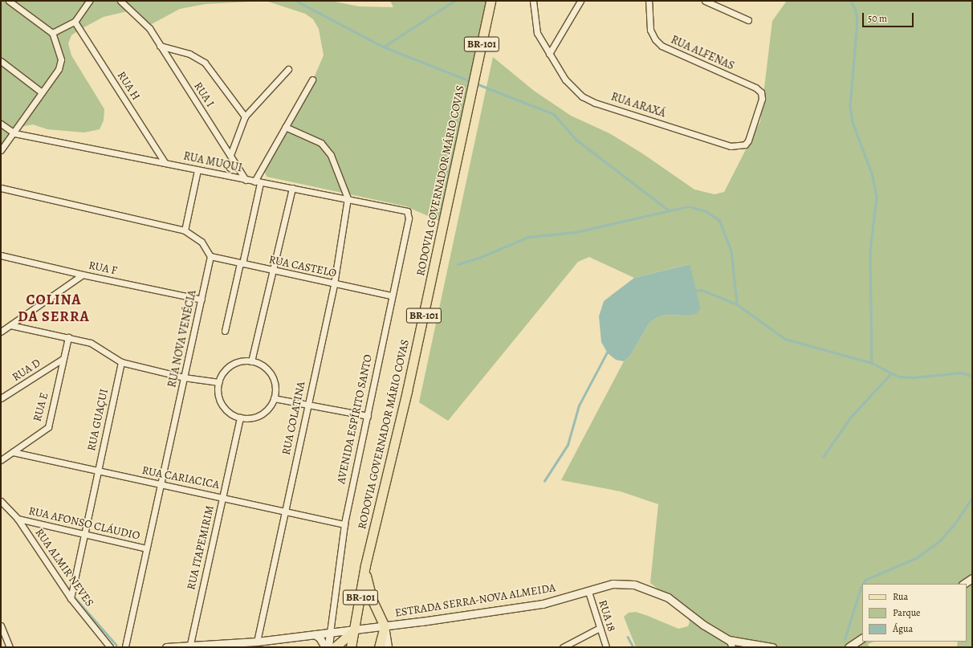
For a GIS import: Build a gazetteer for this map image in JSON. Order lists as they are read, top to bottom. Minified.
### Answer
{"streets":{"main road":["BR-101","RODOVIA GOVERNADOR MÁRIO COVAS"],"street":["RUA ALFENAS","RUA H","RUA I","RUA ARAXÁ","RUA MUQUI","RUA CASTELO","RUA F","RUA NOVA VENÉCIA","RUA D","RUA E","RUA COLATINA","AVENIDA ESPÍRITO SANTO","RUA GUAÇUI","RUA CARIACICA","RUA AFONSO CLÁUDIO","RUA ITAPEMIRIM","RUA ALMIR NEVES","ESTRADA SERRA-NOVA ALMEIDA","RUA 18"]},"crossings":[["RUA ALFENAS","RUA ARAXÁ"],["RUA H","RUA MUQUI"],["RUA I","RUA MUQUI"],["RUA MUQUI","RUA COLATINA"],["RUA MUQUI","AVENIDA ESPÍRITO SANTO"],["RODOVIA GOVERNADOR MÁRIO COVAS","ESTRADA SERRA-NOVA ALMEIDA"],["RUA CASTELO","RUA NOVA VENÉCIA"],["RUA CASTELO","RUA COLATINA"],["RUA CASTELO","AVENIDA ESPÍRITO SANTO"],["RUA F","RUA NOVA VENÉCIA"],["RUA NOVA VENÉCIA","RUA CARIACICA"],["RUA NOVA VENÉCIA","RUA AFONSO CLÁUDIO"],["RUA D","RUA E"],["RUA E","RUA CARIACICA"],["RUA COLATINA","RUA CARIACICA"],["RUA COLATINA","ESTRADA SERRA-NOVA ALMEIDA"],["AVENIDA ESPÍRITO SANTO","RUA CARIACICA"],["AVENIDA ESPÍRITO SANTO","ESTRADA SERRA-NOVA ALMEIDA"],["RUA GUAÇUI","RUA CARIACICA"],["RUA GUAÇUI","RUA AFONSO CLÁUDIO"],["RUA GUAÇUI","RUA ALMIR NEVES"],["RUA CARIACICA","RUA ITAPEMIRIM"],["RUA AFONSO CLÁUDIO","RUA ALMIR NEVES"],["RUA ITAPEMIRIM","ESTRADA SERRA-NOVA ALMEIDA"],["ESTRADA SERRA-NOVA ALMEIDA","RUA 18"]],"districts":["COLINA DA SERRA"],"legend":["Rua","Parque","Água"],"scale_bar":"50 m"}
